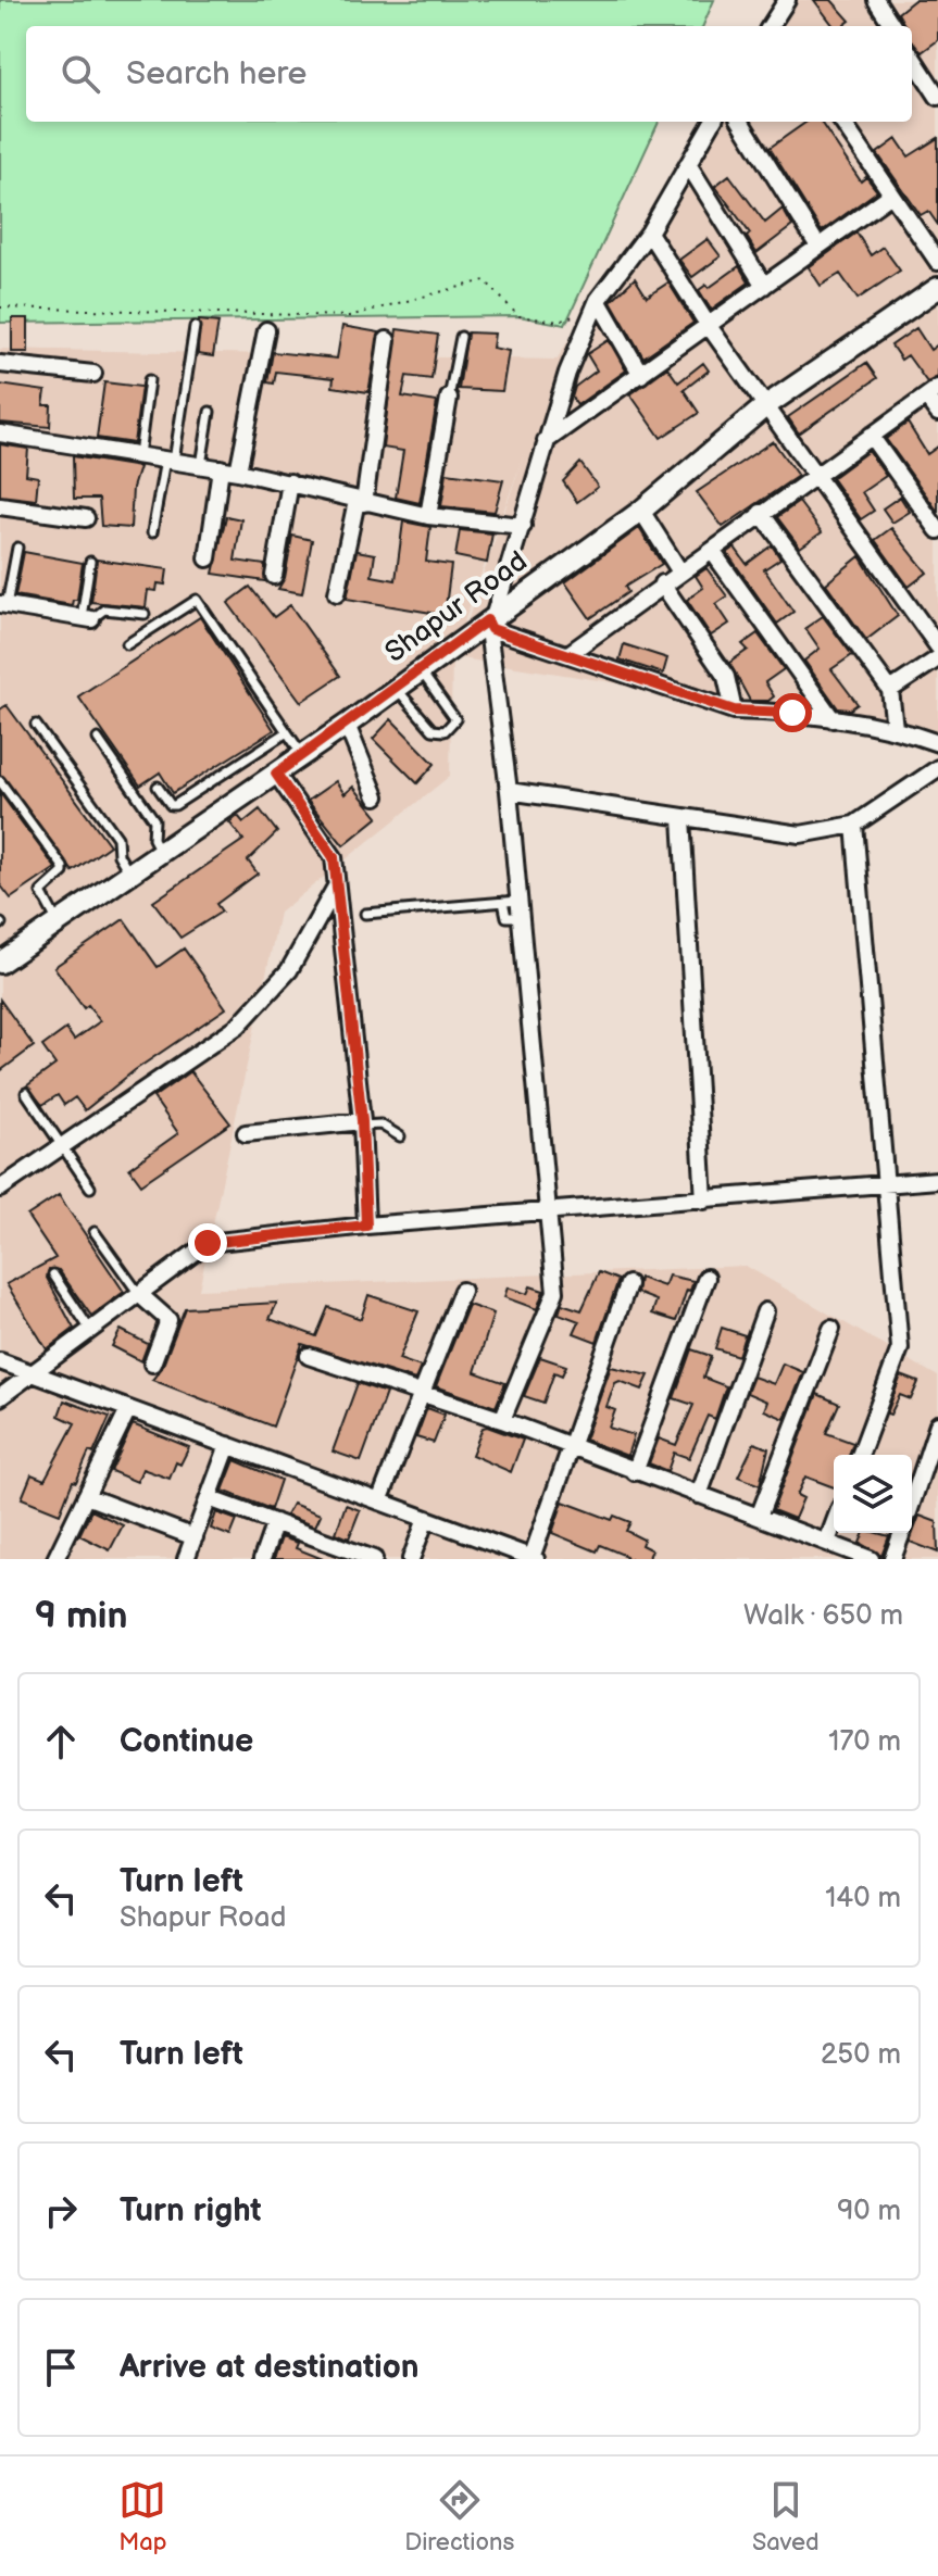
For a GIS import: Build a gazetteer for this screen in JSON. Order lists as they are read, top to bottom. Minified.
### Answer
{"streets":{"street":["Shapur Road"]},"page":{"search":"Search here","heading":["9 min","Walk · 650 m"],"list":[["Continue","170 m"],["Turn left","Shapur Road","140 m"],["Turn left","250 m"],["Turn right","90 m"],"Arrive at destination"],"nav":["Map","Directions","Saved"]}}
